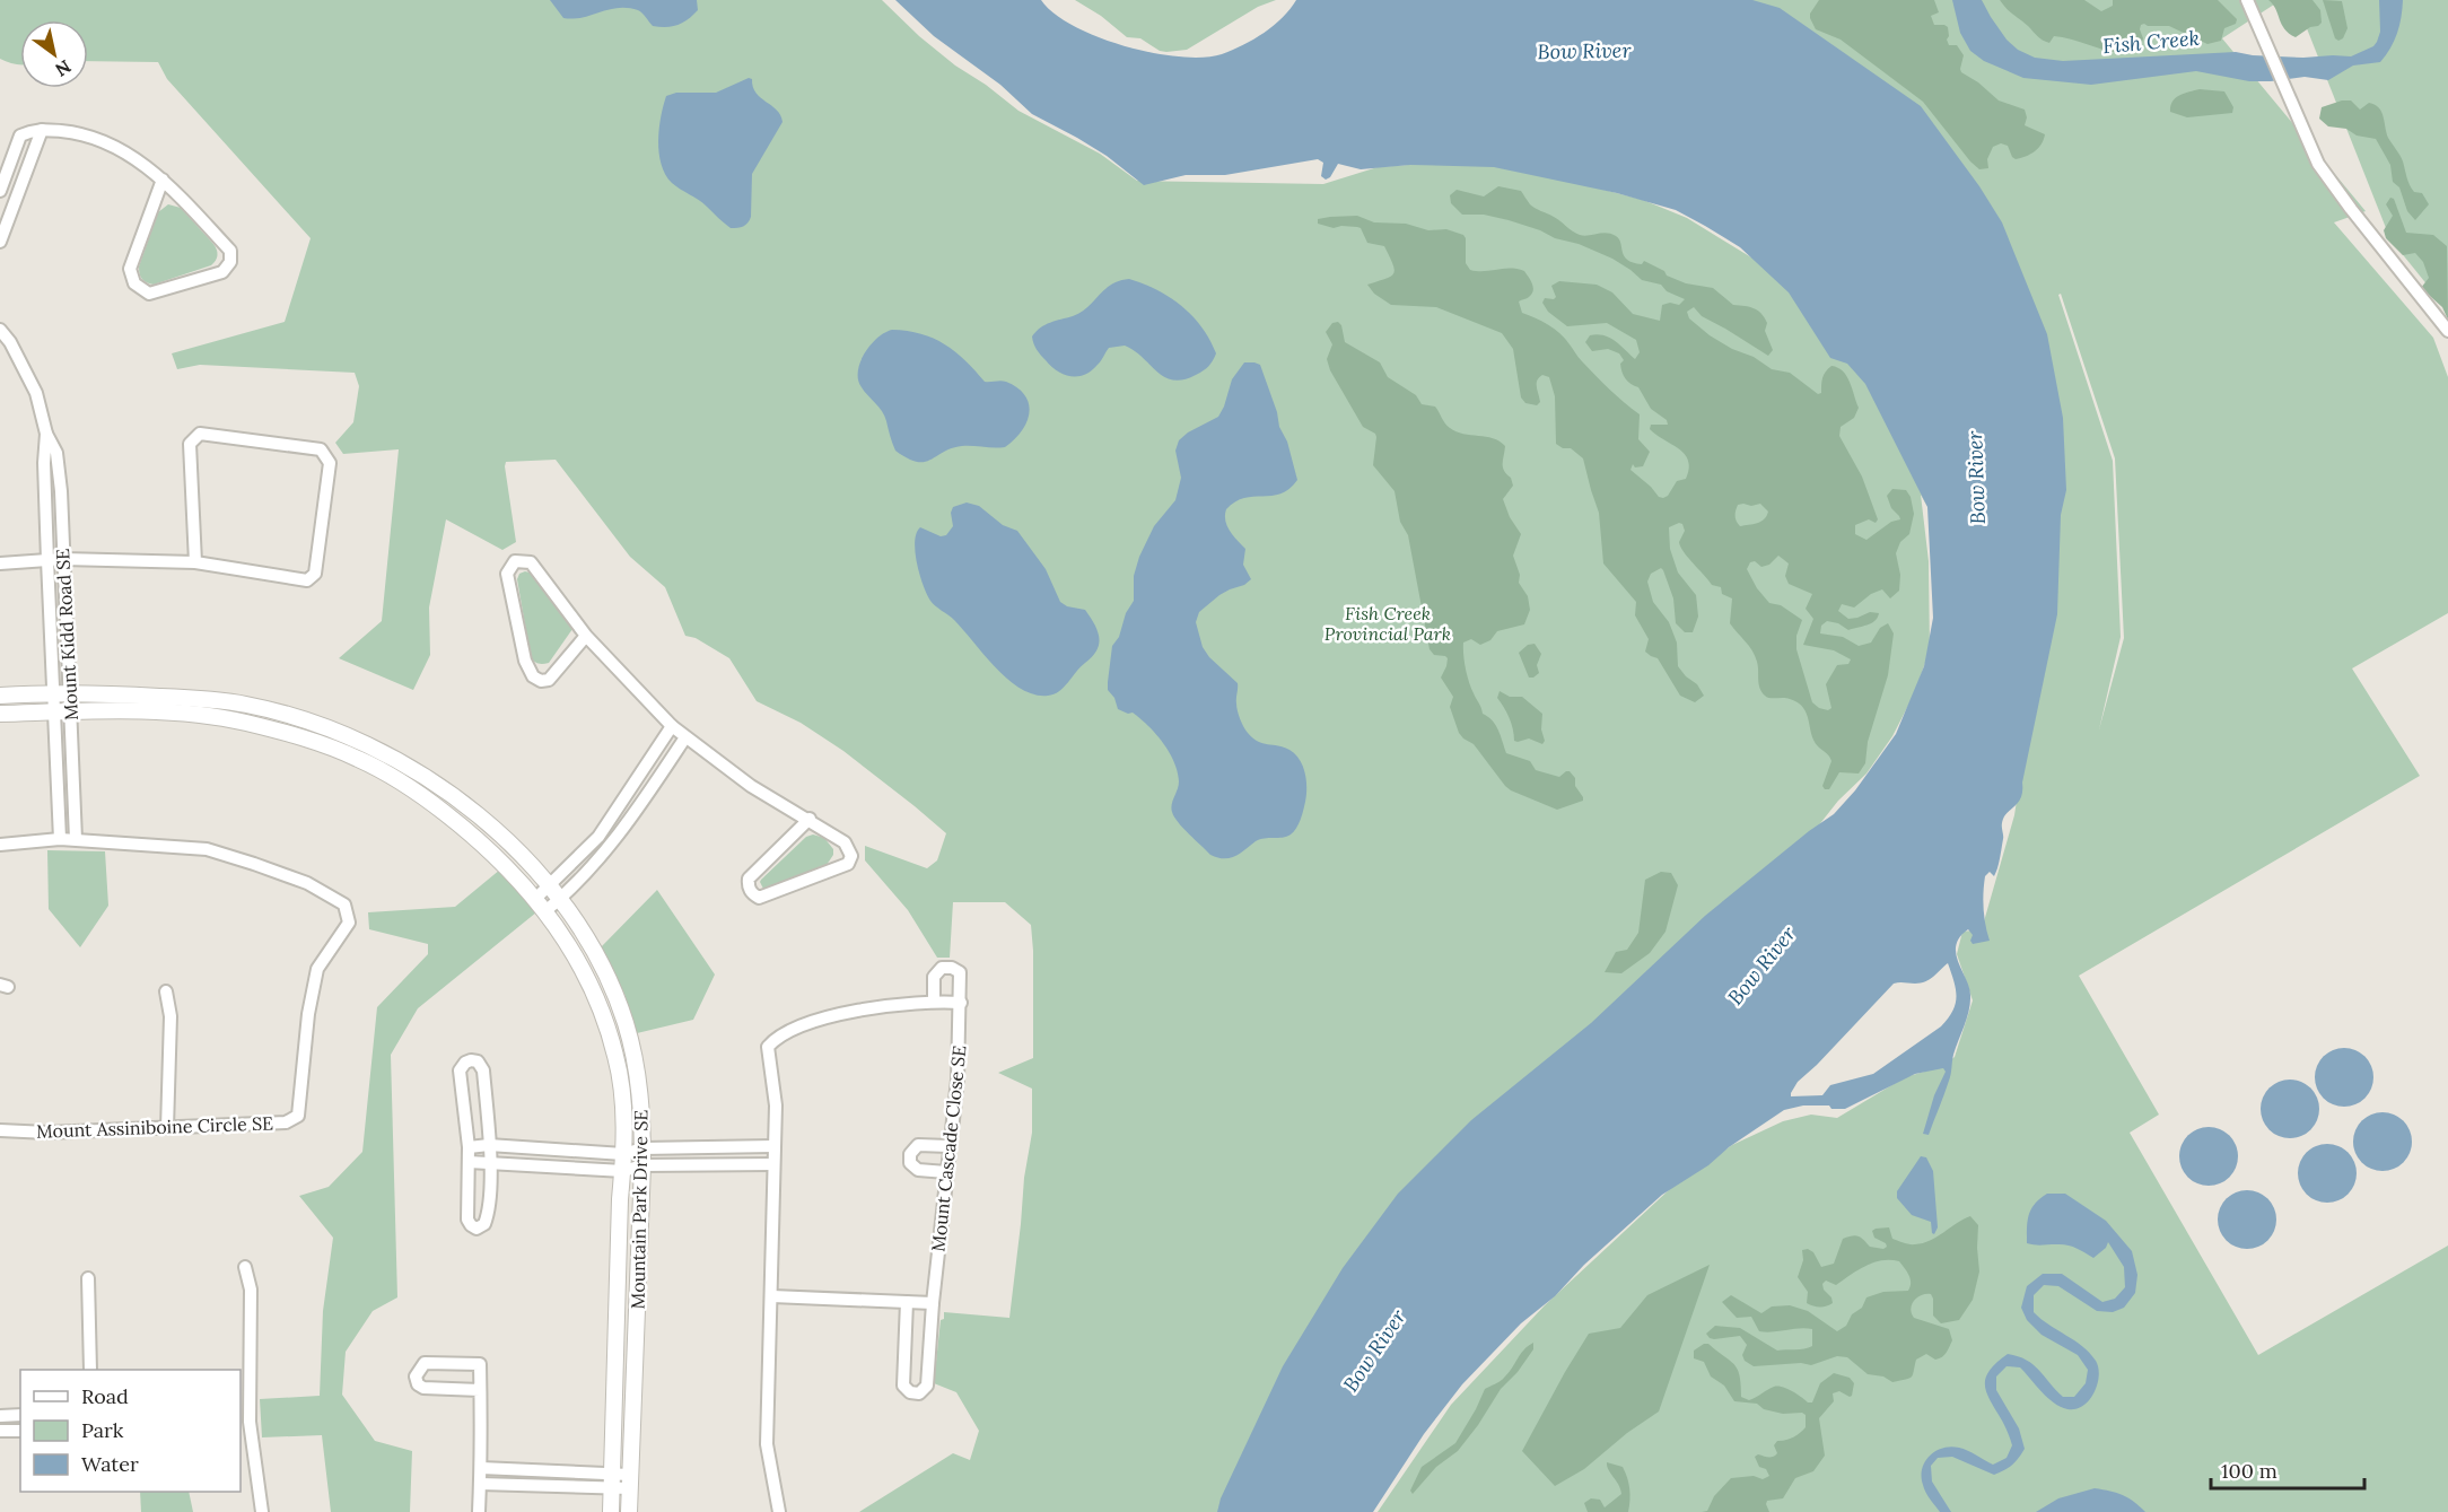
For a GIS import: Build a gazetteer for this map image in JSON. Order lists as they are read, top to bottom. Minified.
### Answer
{"streets":{"street":["Mount Kidd Road SE","Mount Assiniboine Circle SE","Mount Cascade Close SE","Mountain Park Drive SE"]},"crossings":[["Mount Kidd Road SE","Mount Assiniboine Circle SE"],["Mount Kidd Road SE","Mountain Park Drive SE"]],"water":["Fish Creek","Bow River"],"parks":["Fish Creek Provincial Park"],"legend":["Road","Park","Water"],"scale_bar":"100 m","north":"bottom right"}
